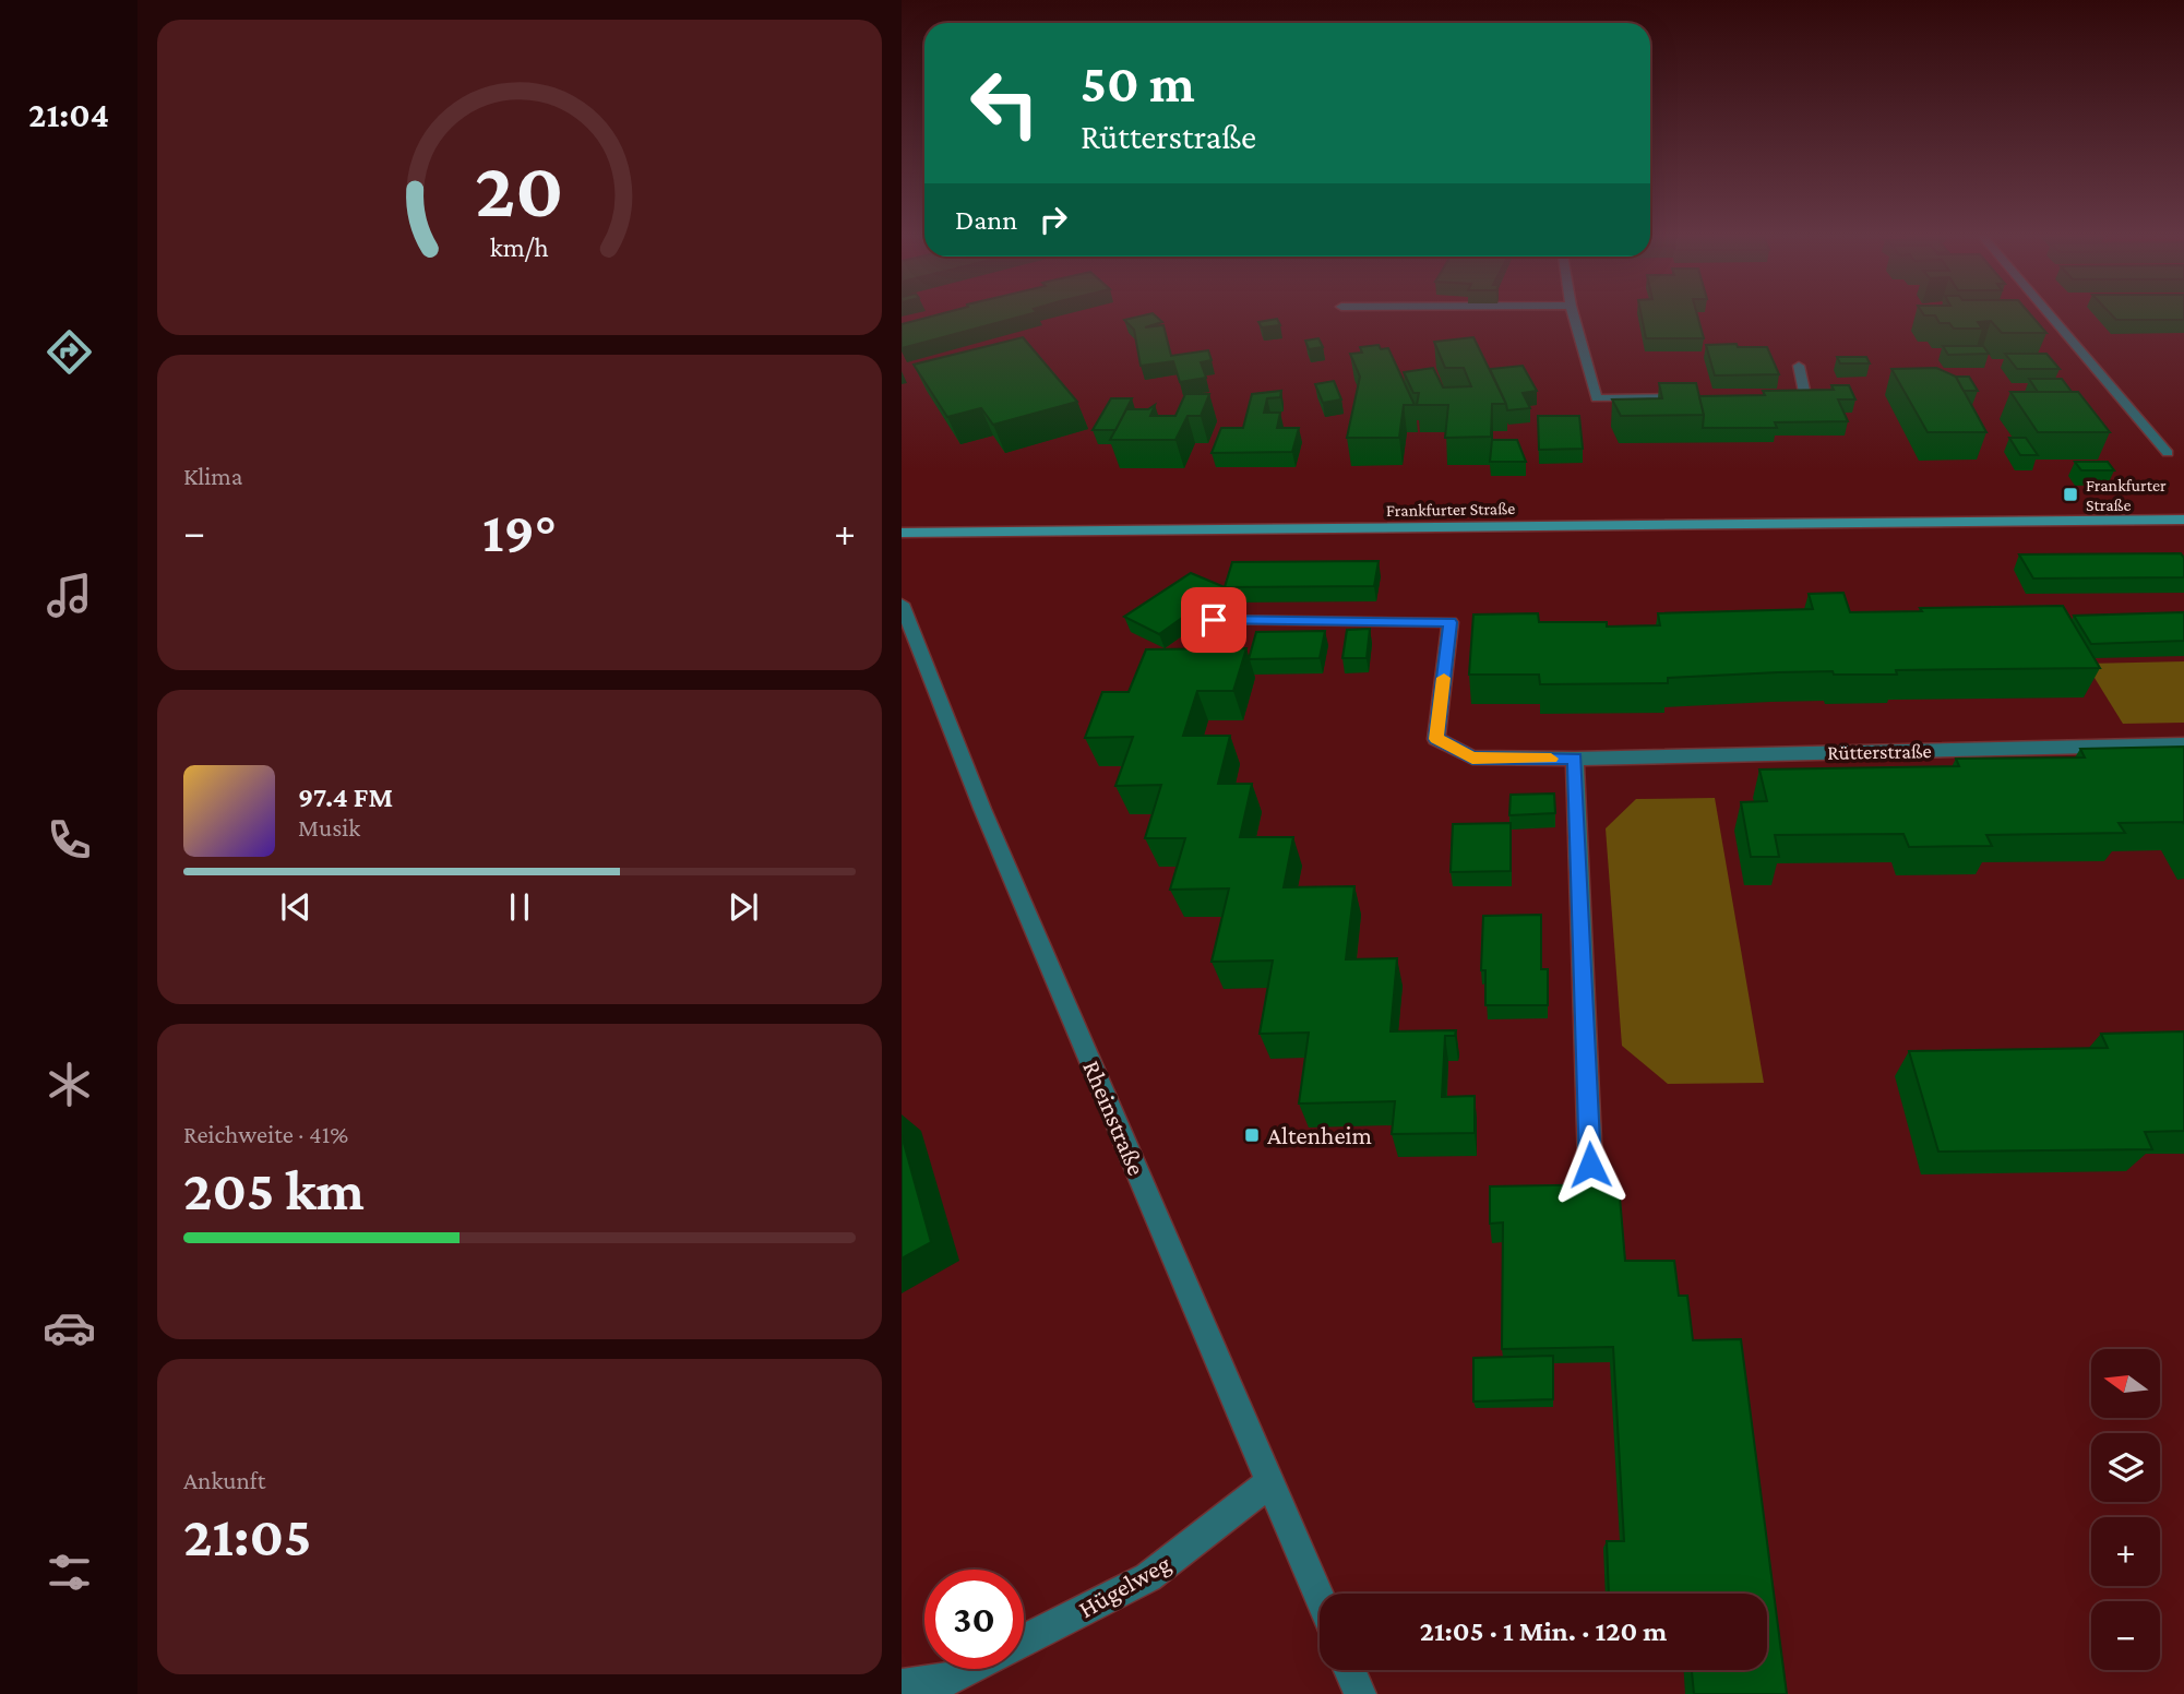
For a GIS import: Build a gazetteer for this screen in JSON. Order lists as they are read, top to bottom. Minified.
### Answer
{"streets":{"main road":["Frankfurter Straße"],"street":["Rütterstraße","Rheinstraße","Hügelweg"]},"crossings":[["Rheinstraße","Hügelweg"]],"places":{"transit":["Frankfurter Straße","Altenheim"]},"north":"left","page":{"tabs":"21:04","turn":["50 m","Rütterstraße"],"then":"Dann","tile":["Klima",["Reichweite · 41%","205 km"],["Ankunft","21:05"]],"heat":["−","19°","+"],"song":["97.4 FM","Musik"],"map_buttons":["+","−"],"limit":"30","trip":"21:05 · 1 Min. · 120 m","gauge":["20","km/h"]}}
